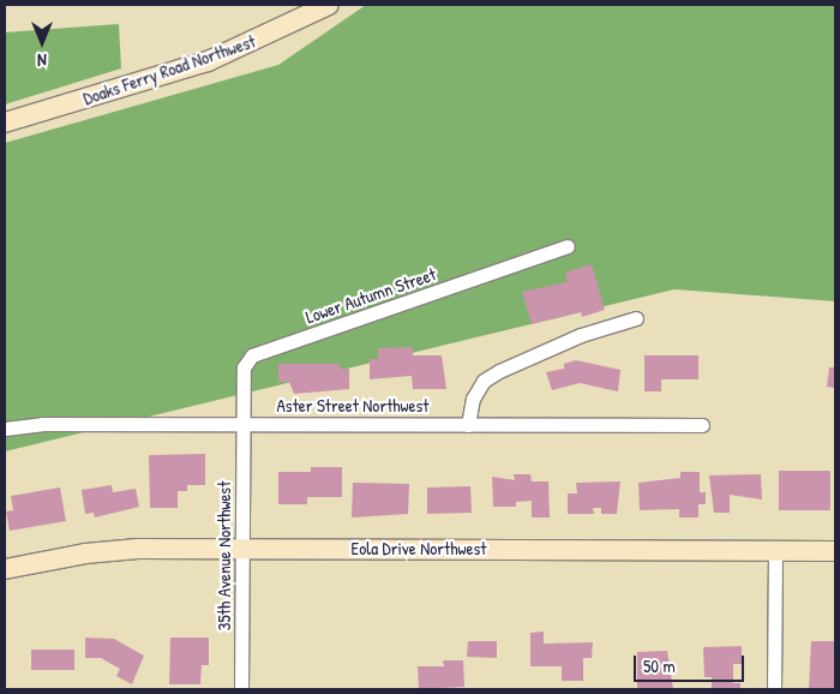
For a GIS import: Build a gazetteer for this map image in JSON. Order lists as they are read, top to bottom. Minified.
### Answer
{"streets":{"street":["Doaks Ferry Road Northwest","Lower Autumn Street","Aster Street Northwest","Eola Drive Northwest","35th Avenue Northwest"]},"crossings":[["Lower Autumn Street","Aster Street Northwest"],["Lower Autumn Street","35th Avenue Northwest"],["Aster Street Northwest","35th Avenue Northwest"],["Eola Drive Northwest","35th Avenue Northwest"]],"scale_bar":"50 m","north":"bottom"}
